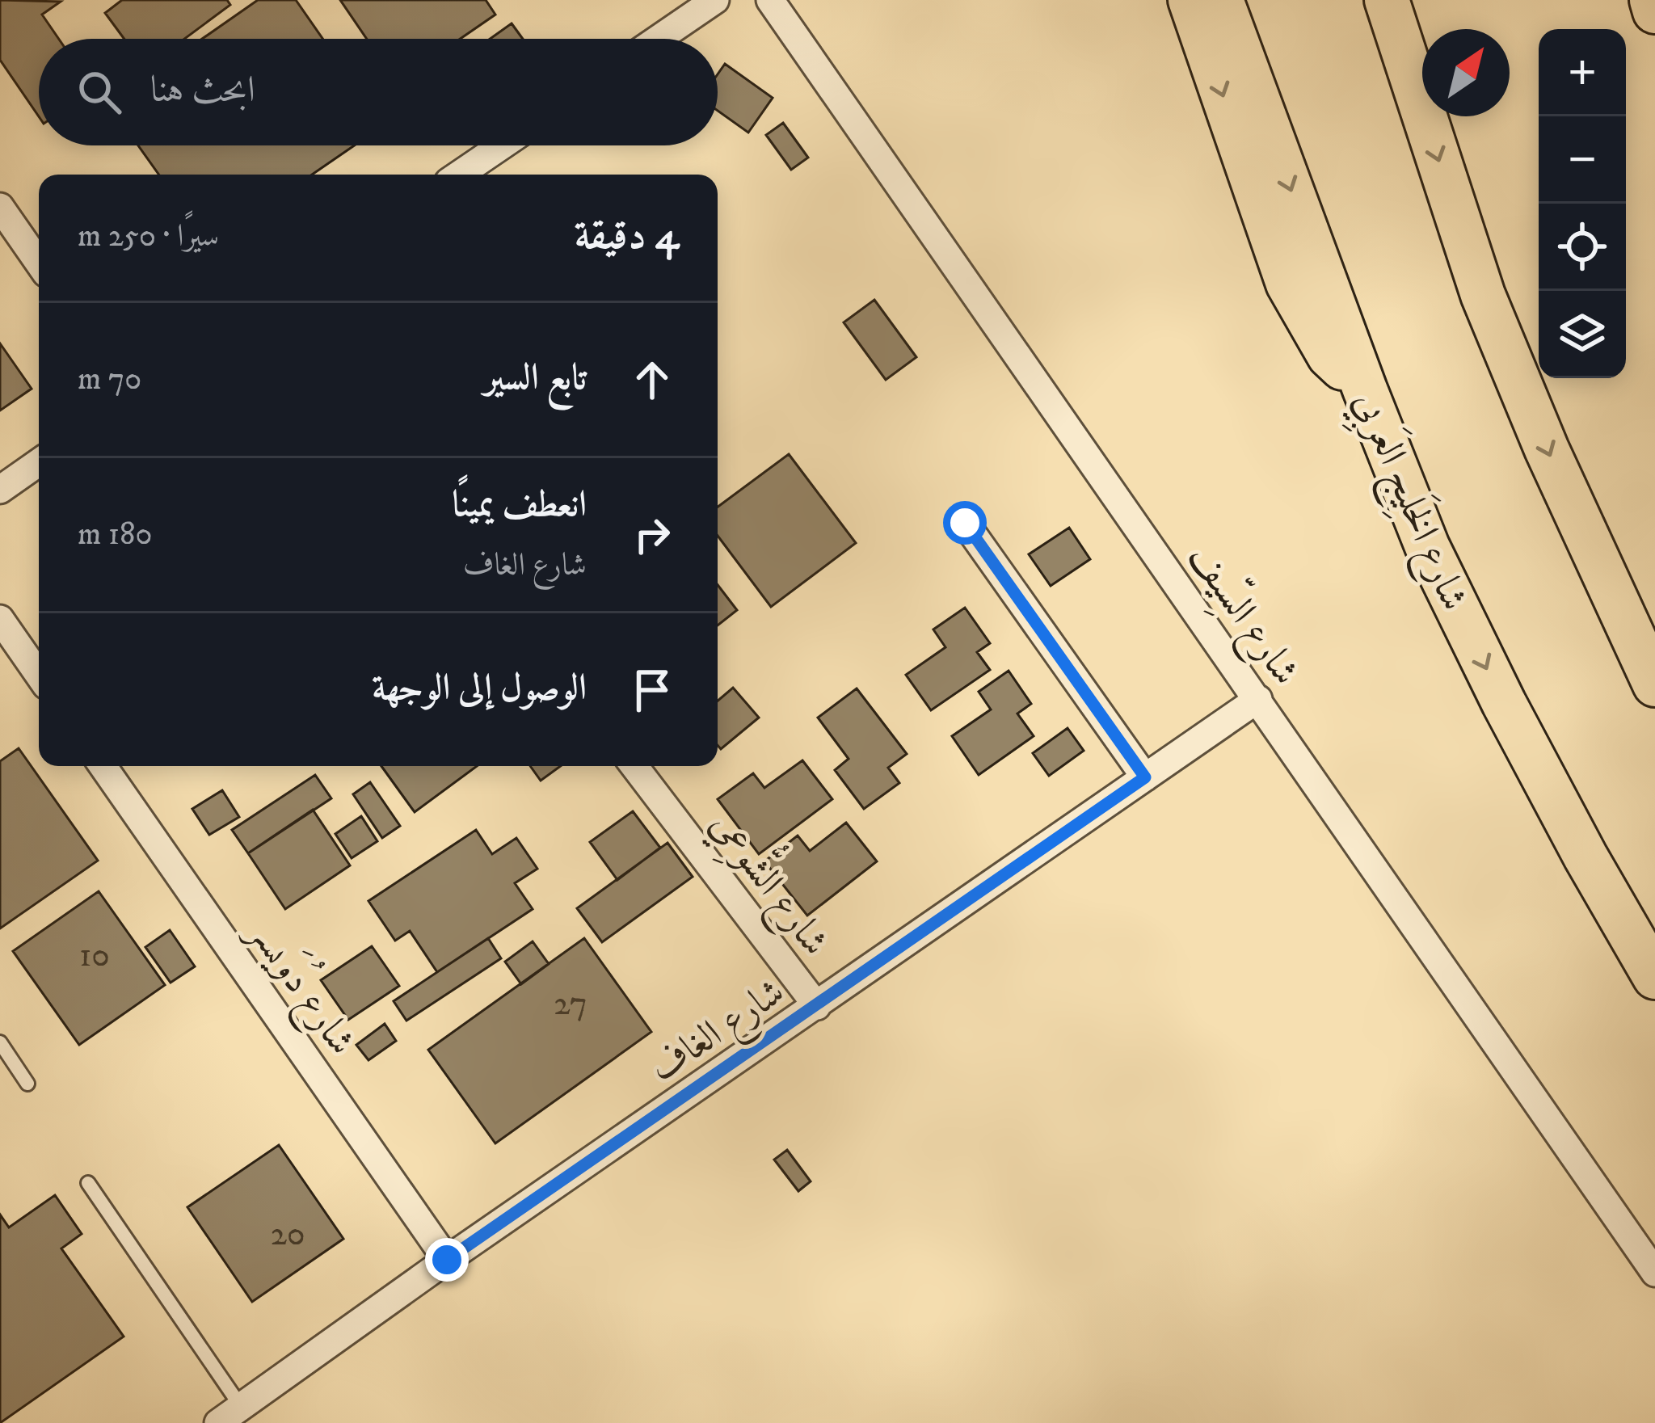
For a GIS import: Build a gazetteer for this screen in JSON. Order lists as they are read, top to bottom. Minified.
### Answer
{"streets":{"highway":["شارع الخَلِيج العَربِي"],"street":["شارع السِّيف","شارع الشُّوعِي","شارع دُوَيسر","شارع الغاف"]},"crossings":[["شارع السِّيف","شارع الغاف"],["شارع الشُّوعِي","شارع الغاف"],["شارع دُوَيسر","شارع الغاف"]],"house_numbers":["10","27","20"],"north":"top right","page":{"map_buttons":["+","−"],"search":"ابحث هنا","heading":["4 دقيقة","سيرًا · 250 m"],"list":[["تابع السير","70 m"],["انعطف يمينًا","شارع الغاف","180 m"],"الوصول إلى الوجهة"]}}
